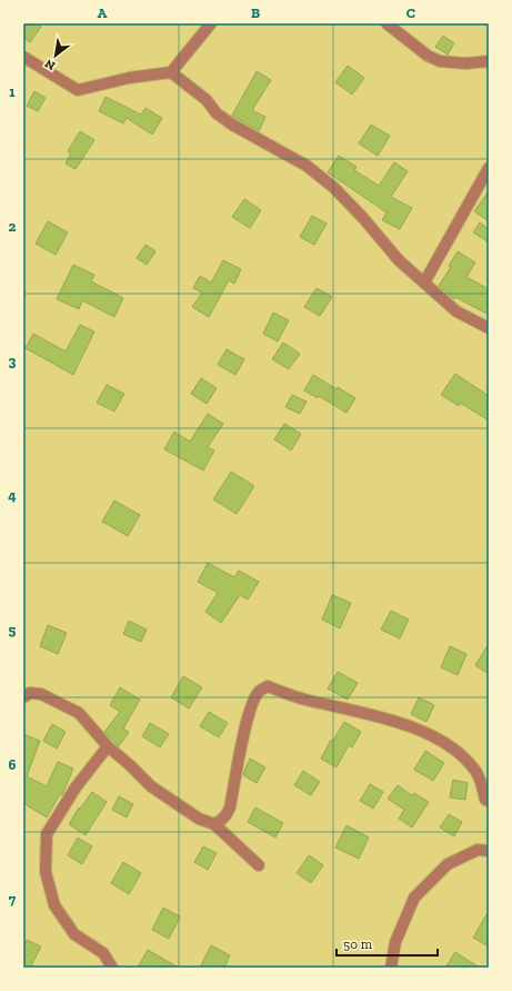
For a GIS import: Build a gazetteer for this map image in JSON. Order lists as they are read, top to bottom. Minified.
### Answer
{"scale_bar":"50 m","north":"bottom left","grid":{"columns":["A","B","C"],"rows":["1","2","3","4","5","6","7"]}}
